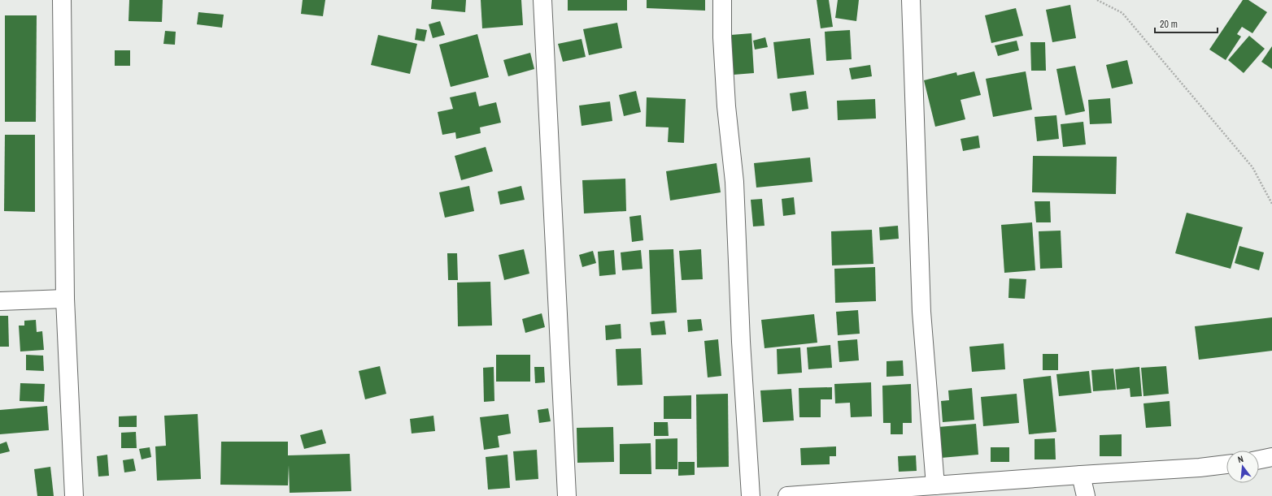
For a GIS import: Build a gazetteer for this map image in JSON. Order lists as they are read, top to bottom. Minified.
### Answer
{"scale_bar":"20 m","north":"top"}
